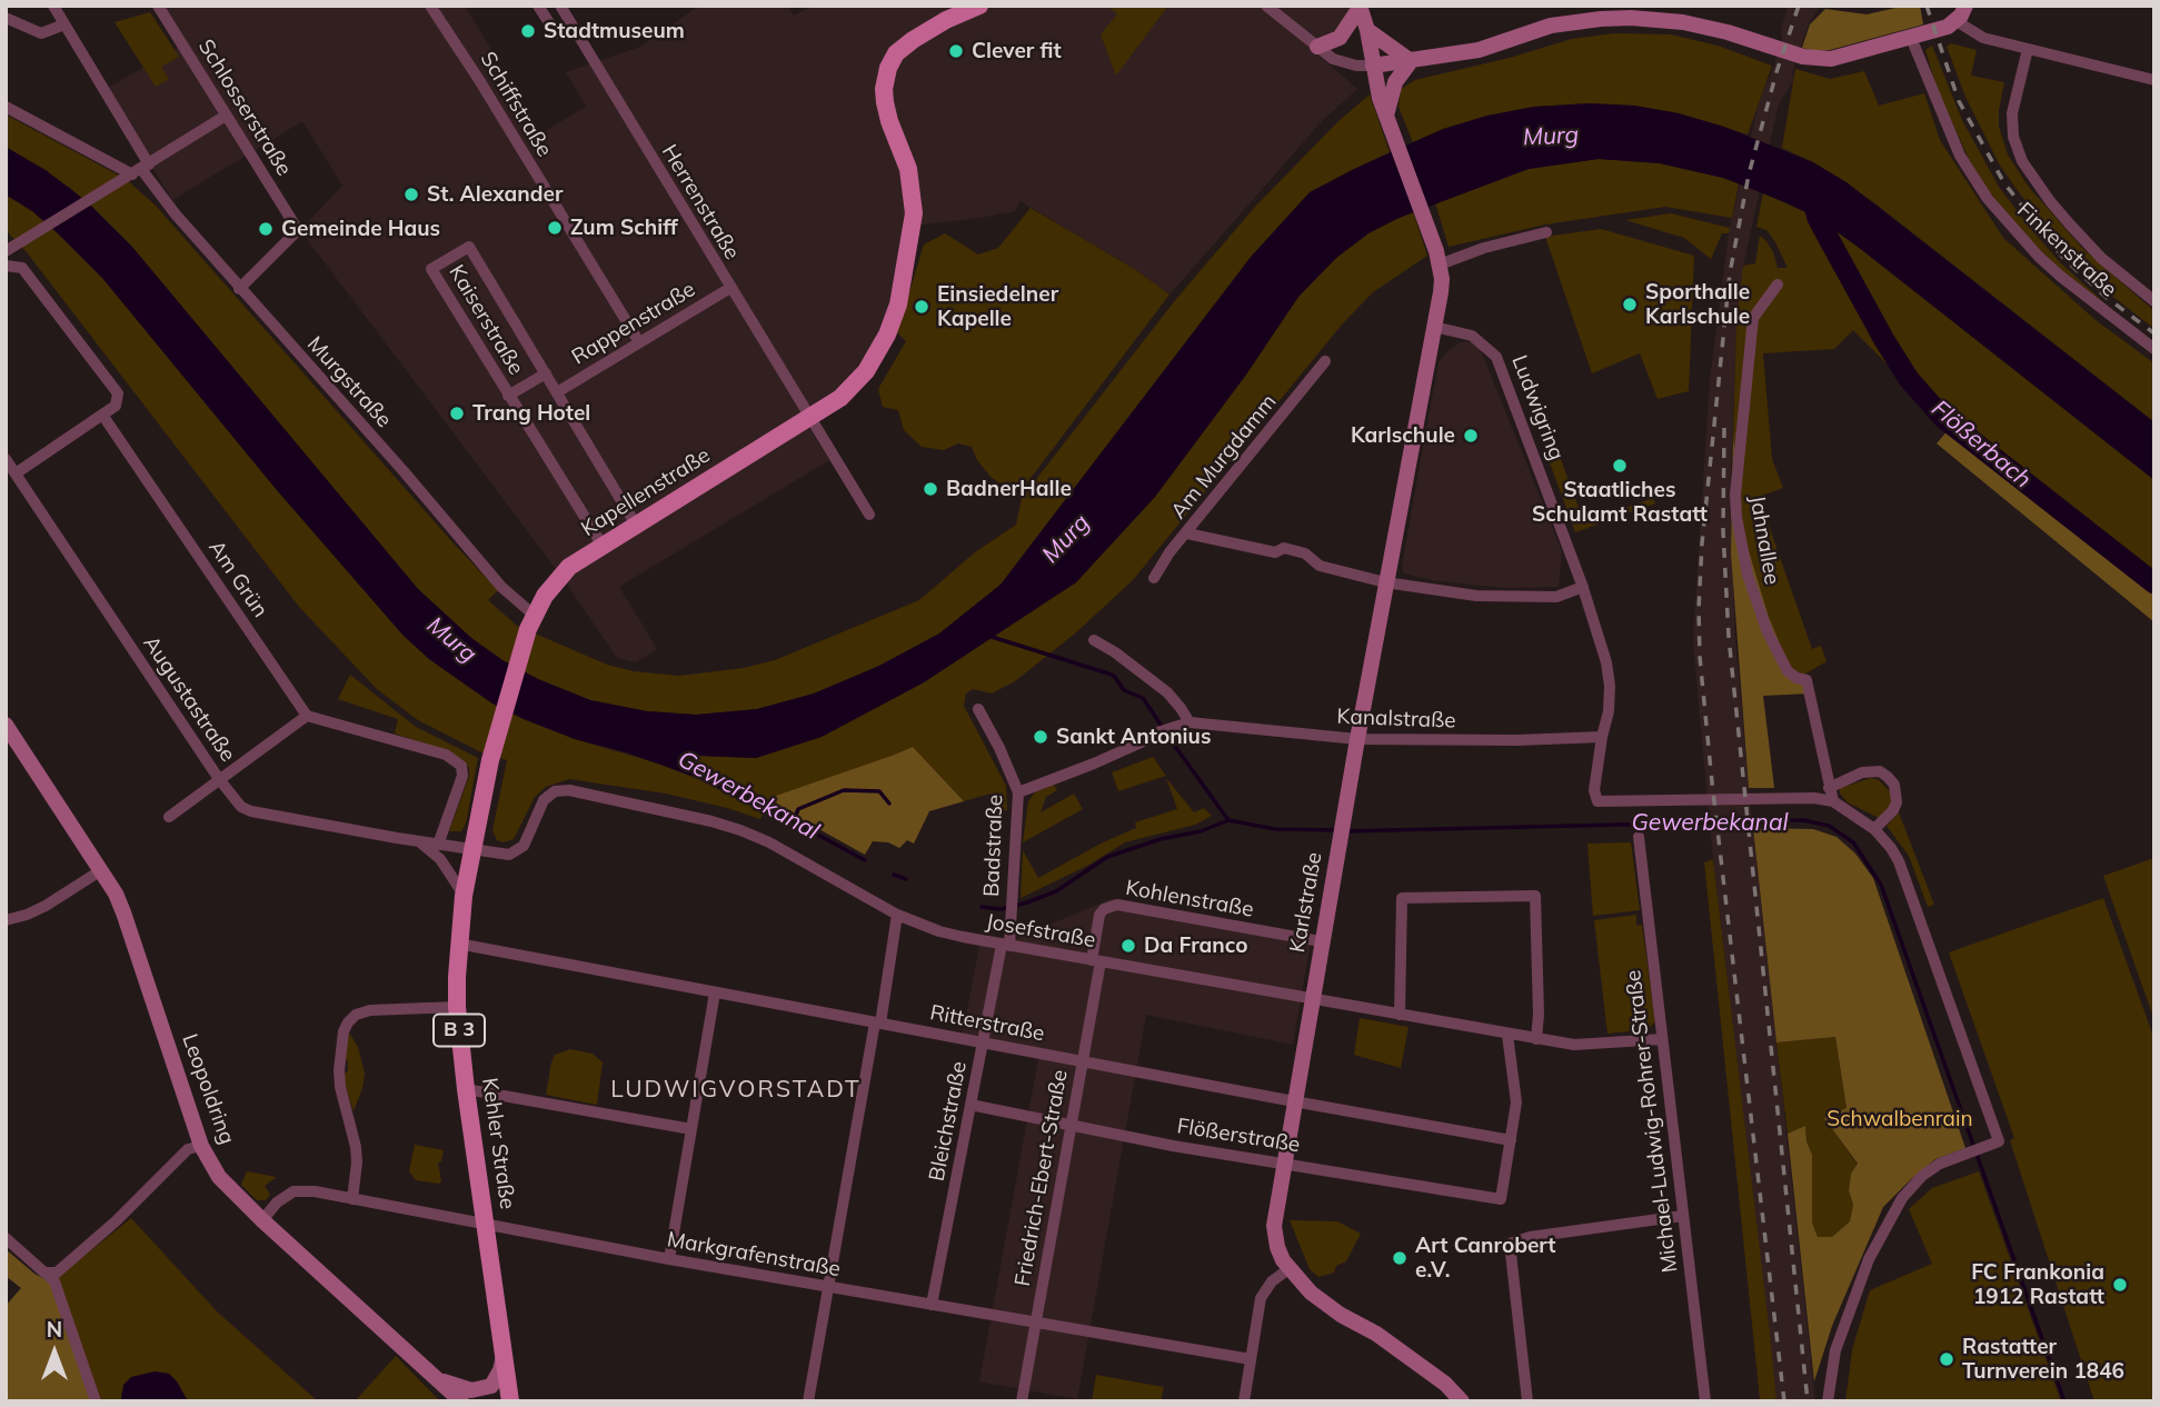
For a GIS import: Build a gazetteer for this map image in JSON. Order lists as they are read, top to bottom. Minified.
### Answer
{"streets":{"main road":["Kapellenstraße","B 3","Kehler Straße"],"street":["Schiffstraße","Schlosserstraße","Herrenstraße","Finkenstraße","Kaiserstraße","Rappenstraße","Murgstraße","Ludwigring","Am Murgdamm","Jahnallee","Am Grün","Augustastraße","Kanalstraße","Badstraße","Kohlenstraße","Karlstraße","Josefstraße","Ritterstraße","Leopoldring","Bleichstraße","Michael-Ludwig-Rohrer-Straße","Flößerstraße","Friedrich-Ebert-Straße","Markgrafenstraße"]},"crossings":[["Schiffstraße","Rappenstraße"],["Schlosserstraße","Murgstraße"],["Herrenstraße","Rappenstraße"],["Herrenstraße","Kapellenstraße"],["Kaiserstraße","Rappenstraße"],["Kaiserstraße","Kapellenstraße"],["Murgstraße","Kapellenstraße"],["Murgstraße","Kehler Straße"],["Ludwigring","Jahnallee"],["Ludwigring","Kanalstraße"],["Ludwigring","Karlstraße"],["Kapellenstraße","B 3"],["Kapellenstraße","Kehler Straße"],["Augustastraße","Josefstraße"],["Augustastraße","Kehler Straße"],["Kanalstraße","Badstraße"],["Kanalstraße","Karlstraße"],["Badstraße","Josefstraße"],["Badstraße","Bleichstraße"],["Kohlenstraße","Karlstraße"],["Kohlenstraße","Josefstraße"],["Kohlenstraße","Friedrich-Ebert-Straße"],["Karlstraße","Josefstraße"],["Karlstraße","Ritterstraße"],["Karlstraße","Flößerstraße"],["Josefstraße","Bleichstraße"],["Josefstraße","Michael-Ludwig-Rohrer-Straße"],["Josefstraße","Kehler Straße"],["Josefstraße","Friedrich-Ebert-Straße"],["Ritterstraße","Bleichstraße"],["Ritterstraße","Flößerstraße"],["Ritterstraße","Kehler Straße"],["Ritterstraße","Friedrich-Ebert-Straße"],["Leopoldring","Markgrafenstraße"],["Bleichstraße","Flößerstraße"],["Bleichstraße","Markgrafenstraße"],["Flößerstraße","Friedrich-Ebert-Straße"],["Kehler Straße","Markgrafenstraße"],["Friedrich-Ebert-Straße","Markgrafenstraße"]],"districts":["LUDWIGVORSTADT"],"water":["Murg","Flößerbach","Gewerbekanal"],"parks":["Schwalbenrain"],"places":["Stadtmuseum","Clever fit","St. Alexander","Zum Schiff","Gemeinde Haus","Sporthalle Karlschule","Einsiedelner Kapelle","Trang Hotel","Karlschule","Staatliches Schulamt Rastatt","BadnerHalle","Sankt Antonius","Da Franco","Art Canrobert e.V.","FC Frankonia 1912 Rastatt","Rastatter Turnverein 1846"],"north":"top"}
